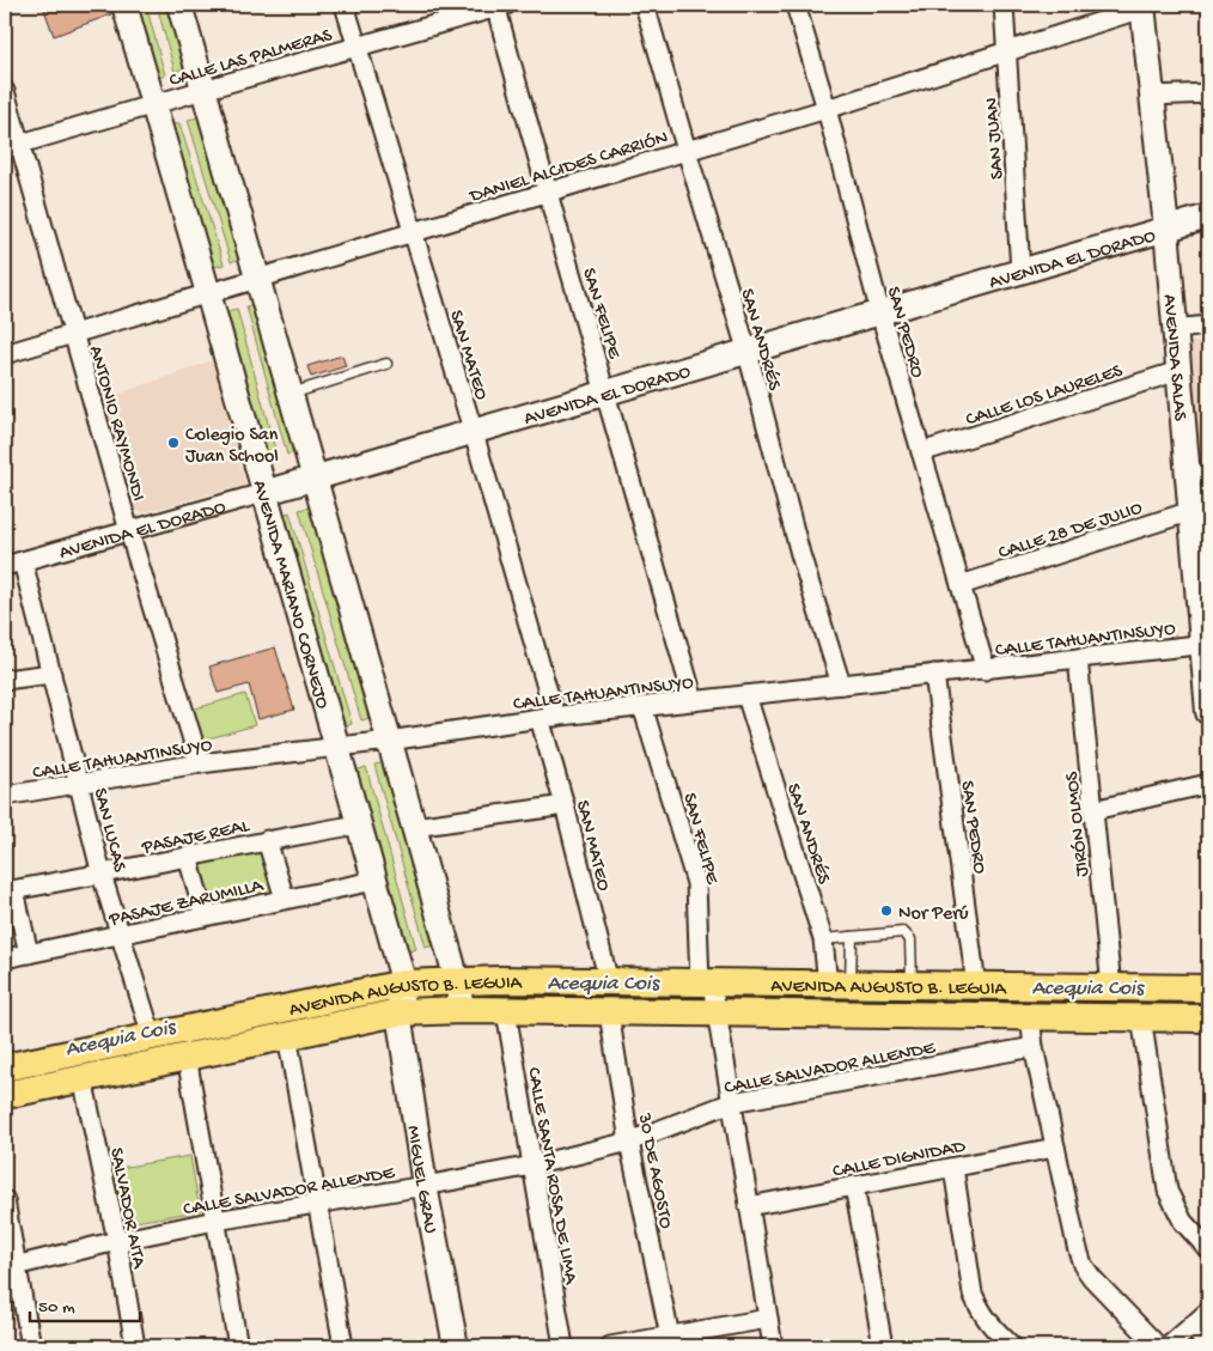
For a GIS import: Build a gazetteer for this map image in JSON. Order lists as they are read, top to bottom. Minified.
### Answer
{"streets":{"main road":["AVENIDA AUGUSTO B. LEGUIA"],"street":["CALLE LAS PALMERAS","SAN JUAN","DANIEL ALCIDES CARRIÓN","AVENIDA EL DORADO","SAN FELIPE","SAN PEDRO","SAN ANDRÉS","SAN MATEO","AVENIDA SALAS","CALLE LOS LAURELES","ANTONIO RAYMONDI","CALLE 28 DE JULIO","AVENIDA MARIANO CORNEJO","CALLE TAHUANTINSUYO","JIRÓN OLMOS","SAN LUCAS","PASAJE REAL","PASAJE ZARUMILLA","CALLE SALVADOR ALLENDE","CALLE DIGNIDAD","30 DE AGOSTO","CALLE SANTA ROSA DE LIMA","MIGUEL GRAU","SALVADOR AITA"]},"crossings":[["CALLE LAS PALMERAS","SAN FELIPE"],["CALLE LAS PALMERAS","SAN MATEO"],["CALLE LAS PALMERAS","ANTONIO RAYMONDI"],["CALLE LAS PALMERAS","AVENIDA MARIANO CORNEJO"],["SAN JUAN","DANIEL ALCIDES CARRIÓN"],["SAN JUAN","AVENIDA EL DORADO"],["DANIEL ALCIDES CARRIÓN","SAN FELIPE"],["DANIEL ALCIDES CARRIÓN","SAN PEDRO"],["DANIEL ALCIDES CARRIÓN","SAN ANDRÉS"],["DANIEL ALCIDES CARRIÓN","SAN MATEO"],["DANIEL ALCIDES CARRIÓN","AVENIDA SALAS"],["DANIEL ALCIDES CARRIÓN","ANTONIO RAYMONDI"],["DANIEL ALCIDES CARRIÓN","AVENIDA MARIANO CORNEJO"],["AVENIDA EL DORADO","SAN FELIPE"],["AVENIDA EL DORADO","SAN PEDRO"],["AVENIDA EL DORADO","SAN ANDRÉS"],["AVENIDA EL DORADO","SAN MATEO"],["AVENIDA EL DORADO","AVENIDA SALAS"],["AVENIDA EL DORADO","ANTONIO RAYMONDI"],["AVENIDA EL DORADO","AVENIDA MARIANO CORNEJO"],["AVENIDA EL DORADO","SAN LUCAS"],["SAN FELIPE","CALLE TAHUANTINSUYO"],["SAN FELIPE","AVENIDA AUGUSTO B. LEGUIA"],["SAN FELIPE","CALLE SALVADOR ALLENDE"],["SAN FELIPE","CALLE DIGNIDAD"],["SAN PEDRO","CALLE LOS LAURELES"],["SAN PEDRO","CALLE 28 DE JULIO"],["SAN PEDRO","CALLE TAHUANTINSUYO"],["SAN PEDRO","AVENIDA AUGUSTO B. LEGUIA"],["SAN ANDRÉS","CALLE TAHUANTINSUYO"],["SAN ANDRÉS","AVENIDA AUGUSTO B. LEGUIA"],["SAN MATEO","CALLE TAHUANTINSUYO"],["SAN MATEO","AVENIDA AUGUSTO B. LEGUIA"],["AVENIDA SALAS","CALLE LOS LAURELES"],["AVENIDA SALAS","CALLE 28 DE JULIO"],["AVENIDA SALAS","CALLE TAHUANTINSUYO"],["ANTONIO RAYMONDI","CALLE TAHUANTINSUYO"],["AVENIDA MARIANO CORNEJO","CALLE TAHUANTINSUYO"],["AVENIDA MARIANO CORNEJO","PASAJE REAL"],["AVENIDA MARIANO CORNEJO","PASAJE ZARUMILLA"],["AVENIDA MARIANO CORNEJO","AVENIDA AUGUSTO B. LEGUIA"],["AVENIDA MARIANO CORNEJO","MIGUEL GRAU"],["CALLE TAHUANTINSUYO","JIRÓN OLMOS"],["CALLE TAHUANTINSUYO","SAN LUCAS"],["JIRÓN OLMOS","AVENIDA AUGUSTO B. LEGUIA"],["SAN LUCAS","PASAJE REAL"],["SAN LUCAS","PASAJE ZARUMILLA"],["SAN LUCAS","AVENIDA AUGUSTO B. LEGUIA"],["AVENIDA AUGUSTO B. LEGUIA","30 DE AGOSTO"],["AVENIDA AUGUSTO B. LEGUIA","CALLE SANTA ROSA DE LIMA"],["AVENIDA AUGUSTO B. LEGUIA","MIGUEL GRAU"],["AVENIDA AUGUSTO B. LEGUIA","SALVADOR AITA"],["CALLE SALVADOR ALLENDE","30 DE AGOSTO"],["CALLE SALVADOR ALLENDE","CALLE SANTA ROSA DE LIMA"],["CALLE SALVADOR ALLENDE","MIGUEL GRAU"],["CALLE SALVADOR ALLENDE","SALVADOR AITA"]],"water":["Acequia Cois"],"places":["Colegio San Juan School","Nor Perú"],"scale_bar":"50 m"}
